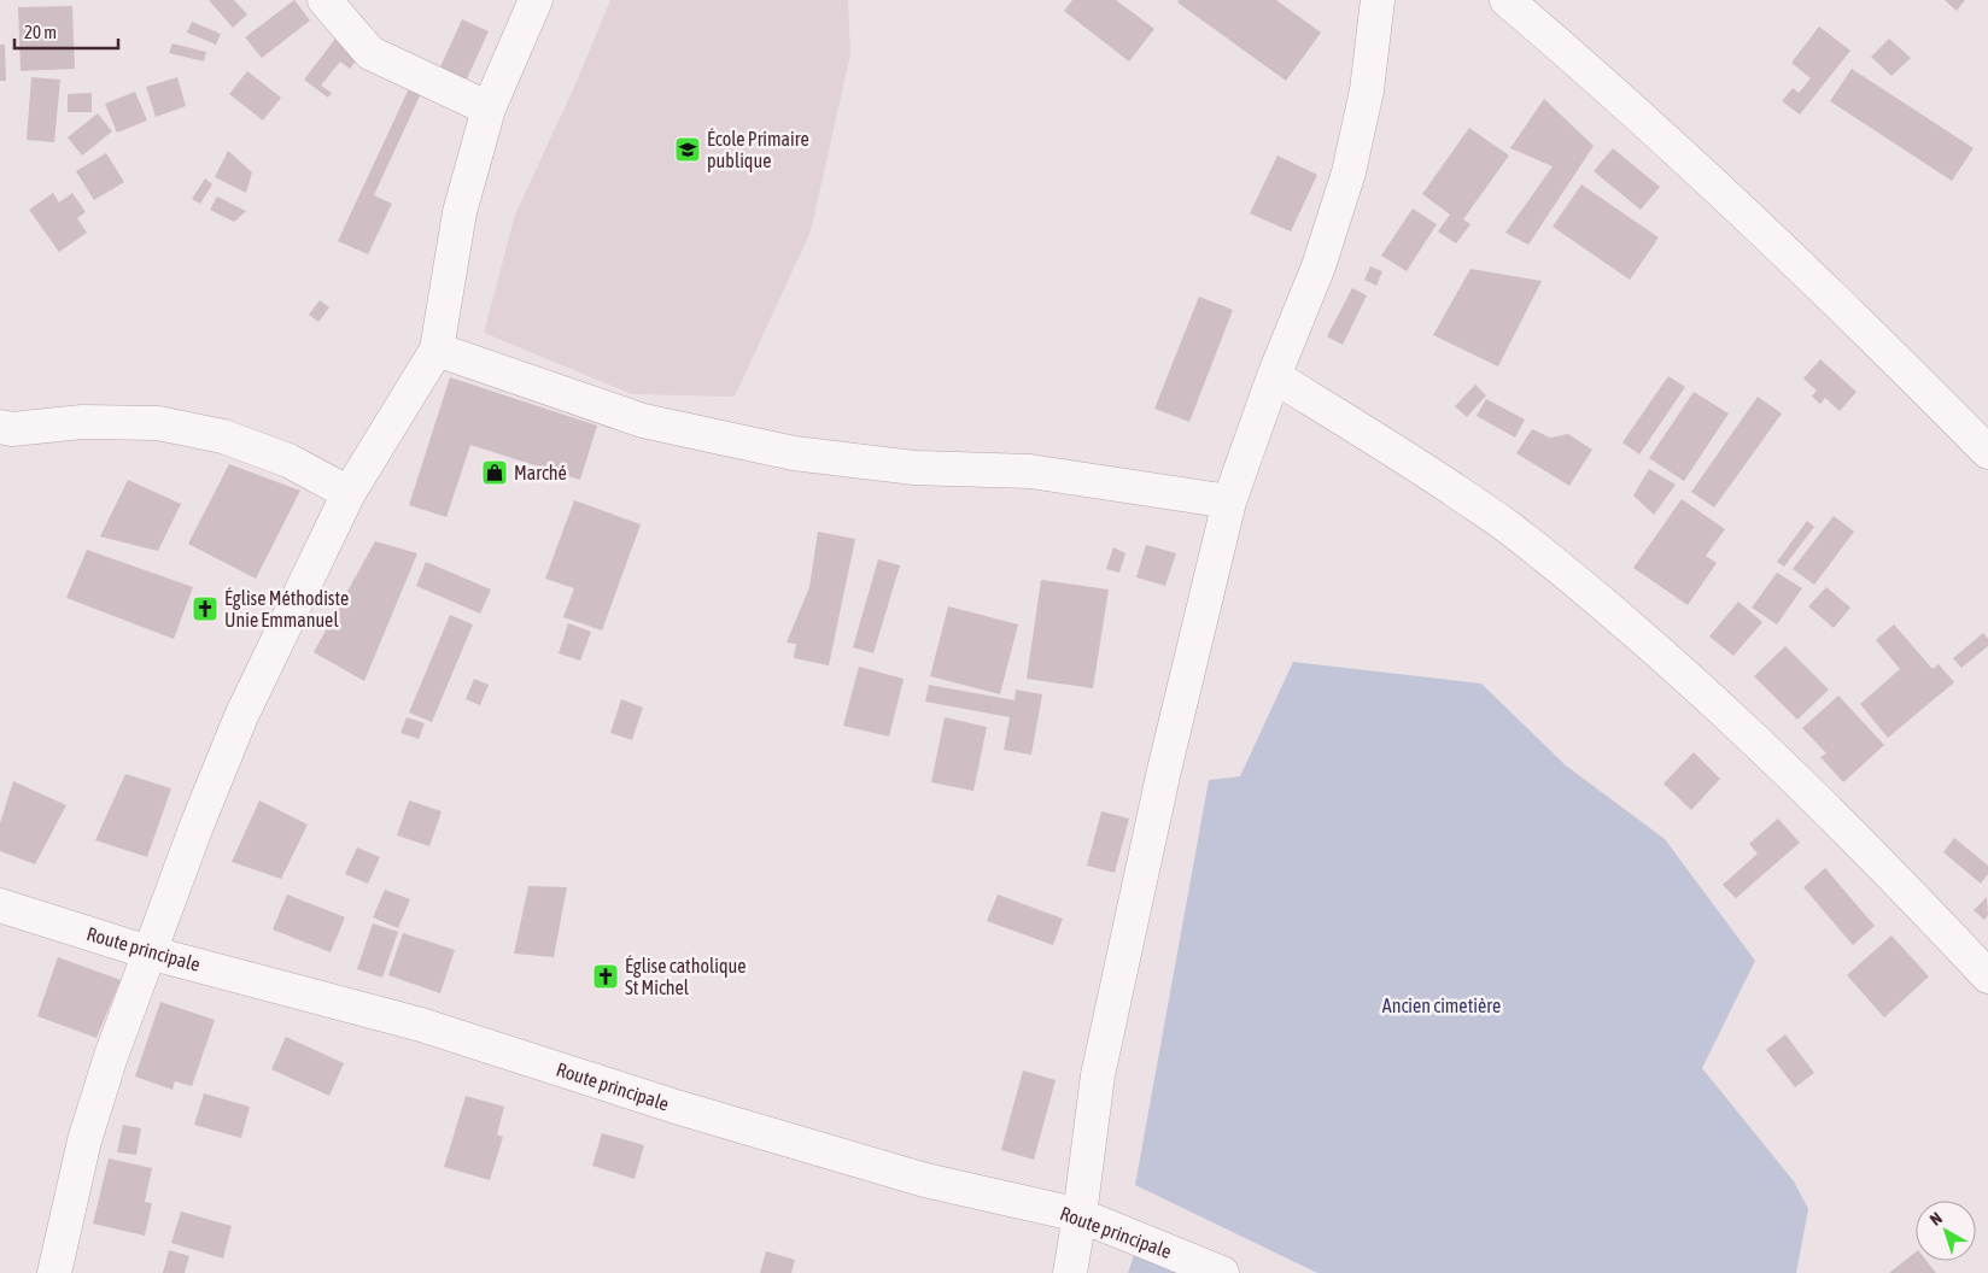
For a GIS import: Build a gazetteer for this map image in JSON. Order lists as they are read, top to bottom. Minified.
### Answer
{"streets":{"street":["Route principale"]},"parks":["Ancien cimetière"],"places":{"school or university":["École Primaire publique"],"shop":["Marché"],"church":["Église Méthodiste Unie Emmanuel","Église catholique St Michel"]},"scale_bar":"20 m","north":"top left"}
